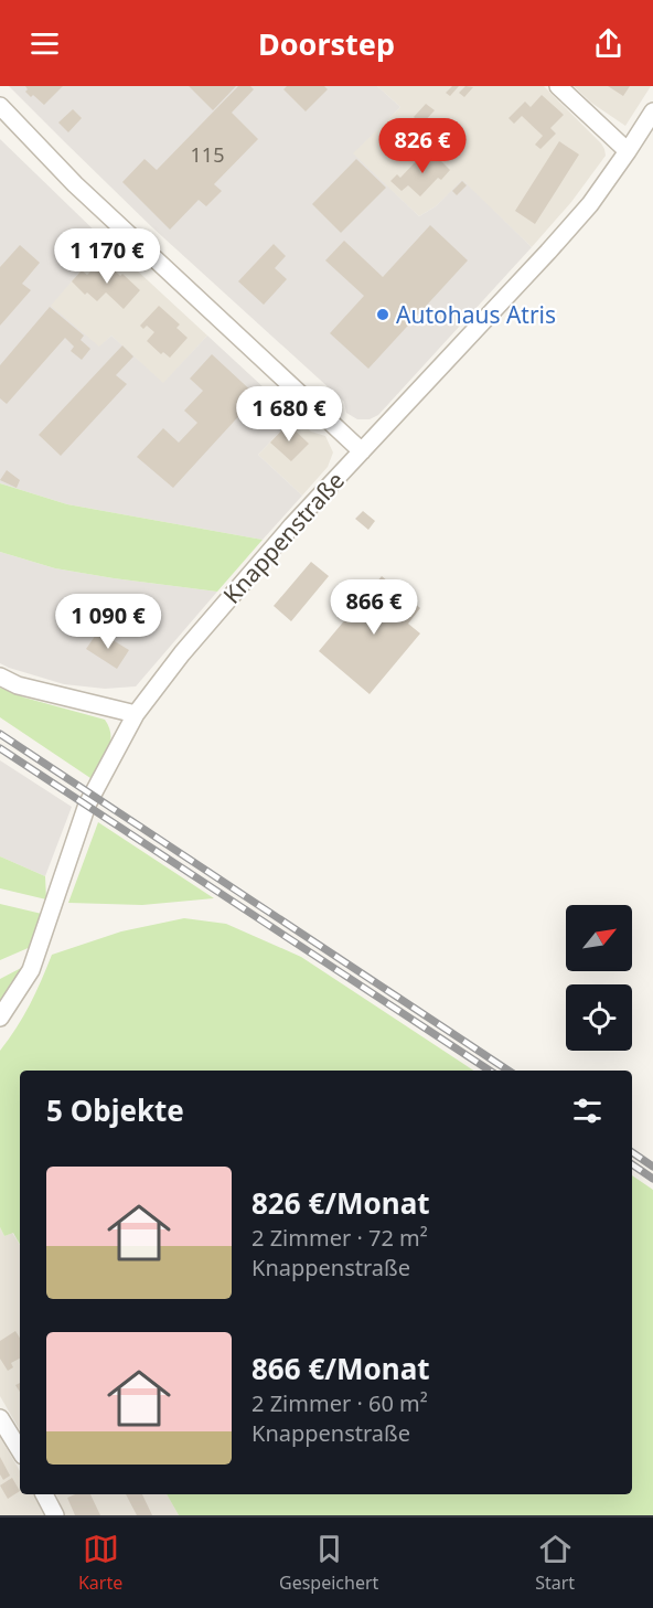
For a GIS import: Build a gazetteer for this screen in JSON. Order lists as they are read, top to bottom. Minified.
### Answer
{"streets":{"street":["Knappenstraße"]},"places":["Autohaus Atris"],"house_numbers":["115"],"north":"top right","page":{"header":"Doorstep","price":["826 €","1 170 €","1 680 €","866 €","1 090 €"],"heading":"5 Objekte","list":[{"name":"826 €/Monat","note":"2 Zimmer · 72 m² · Knappenstraße"},{"name":"866 €/Monat","note":"2 Zimmer · 60 m² · Knappenstraße"}],"tabs":["Karte","Gespeichert","Start"]}}
